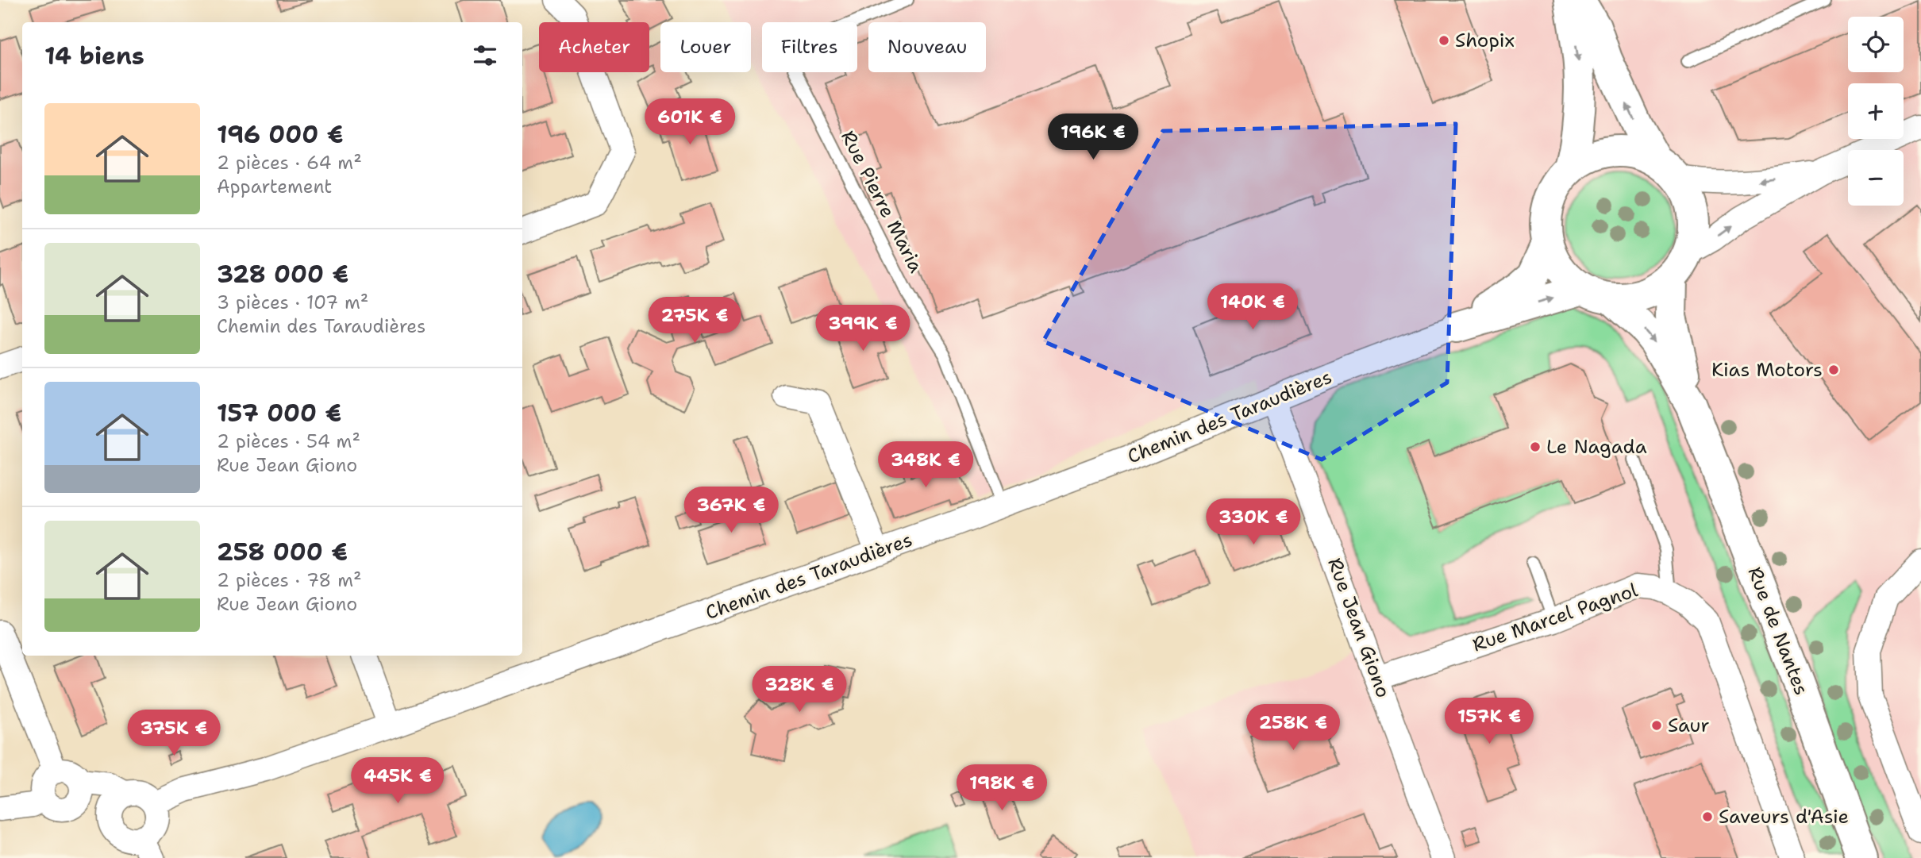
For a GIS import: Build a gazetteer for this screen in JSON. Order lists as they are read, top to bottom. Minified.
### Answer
{"streets":{"main road":["Chemin des Taraudières","Rue de Nantes"],"street":["Rue Marcel Pagnol","Rue Jean Giono"],"lane":["Rue Pierre Maria"]},"crossings":[["Rue Pierre Maria","Chemin des Taraudières"],["Chemin des Taraudières","Rue Jean Giono"],["Rue Marcel Pagnol","Rue Jean Giono"]],"places":["Shopix","Kias Motors","Le Nagada","Saur","Saveurs d'Asie"],"page":{"map_buttons":["+","−"],"chip":["Acheter","Louer","Filtres","Nouveau"],"heading":"14 biens","list":[{"name":"196 000 €","note":"2 pièces · 64 m² · Appartement"},{"name":"328 000 €","note":"3 pièces · 107 m² · Chemin des Taraudières"},{"name":"157 000 €","note":"2 pièces · 54 m² · Rue Jean Giono"},{"name":"258 000 €","note":"2 pièces · 78 m² · Rue Jean Giono"}],"price":["601K €","196K €","140K €","275K €","399K €","348K €","367K €","330K €","328K €","157K €","258K €","375K €","445K €","198K €"]}}
